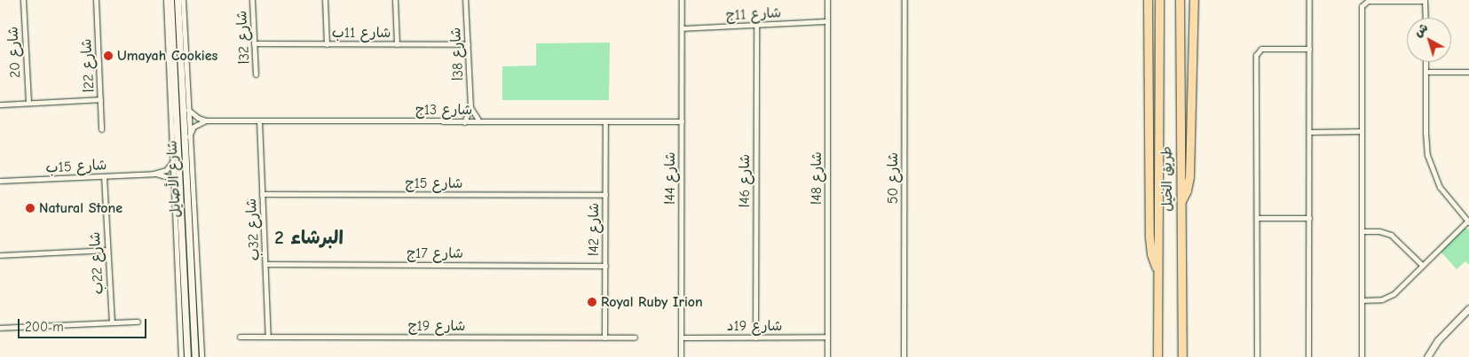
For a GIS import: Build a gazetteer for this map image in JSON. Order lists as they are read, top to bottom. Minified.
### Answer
{"streets":{"highway":["طريق الخيل"],"street":["شارع 11ج","شارع 11ب","شارع 32ا","شارع 20","شارع 38ا","شارع 22ا","شارع 13ج","شارع 15ب","شارع 44ا","شارع 48ا","شارع 50","شارع الأصايل","شارع 46ا","شارع 15ج","شارع 32ب","شارع 42ا","شارع 17ج","شارع 22ب","شارع 19ج","شارع 19د"]},"crossings":[["شارع 11ج","شارع 44ا"],["شارع 11ج","شارع 48ا"],["شارع 11ج","شارع 46ا"],["شارع 11ب","شارع 32ا"],["شارع 11ب","شارع 38ا"],["شارع 38ا","شارع 13ج"],["شارع 13ج","شارع 44ا"],["شارع 13ج","شارع 32ب"],["شارع 13ج","شارع 42ا"],["شارع 15ب","شارع 22ب"],["شارع 44ا","شارع 19د"],["شارع 48ا","شارع 19د"],["شارع 46ا","شارع 19د"],["شارع 15ج","شارع 32ب"],["شارع 15ج","شارع 42ا"],["شارع 32ب","شارع 17ج"],["شارع 32ب","شارع 19ج"],["شارع 42ا","شارع 17ج"],["شارع 42ا","شارع 19ج"]],"districts":["البرشاء 2"],"places":["Umayah Cookies","Natural Stone","Royal Ruby Irion"],"scale_bar":"200 m","north":"top left"}
